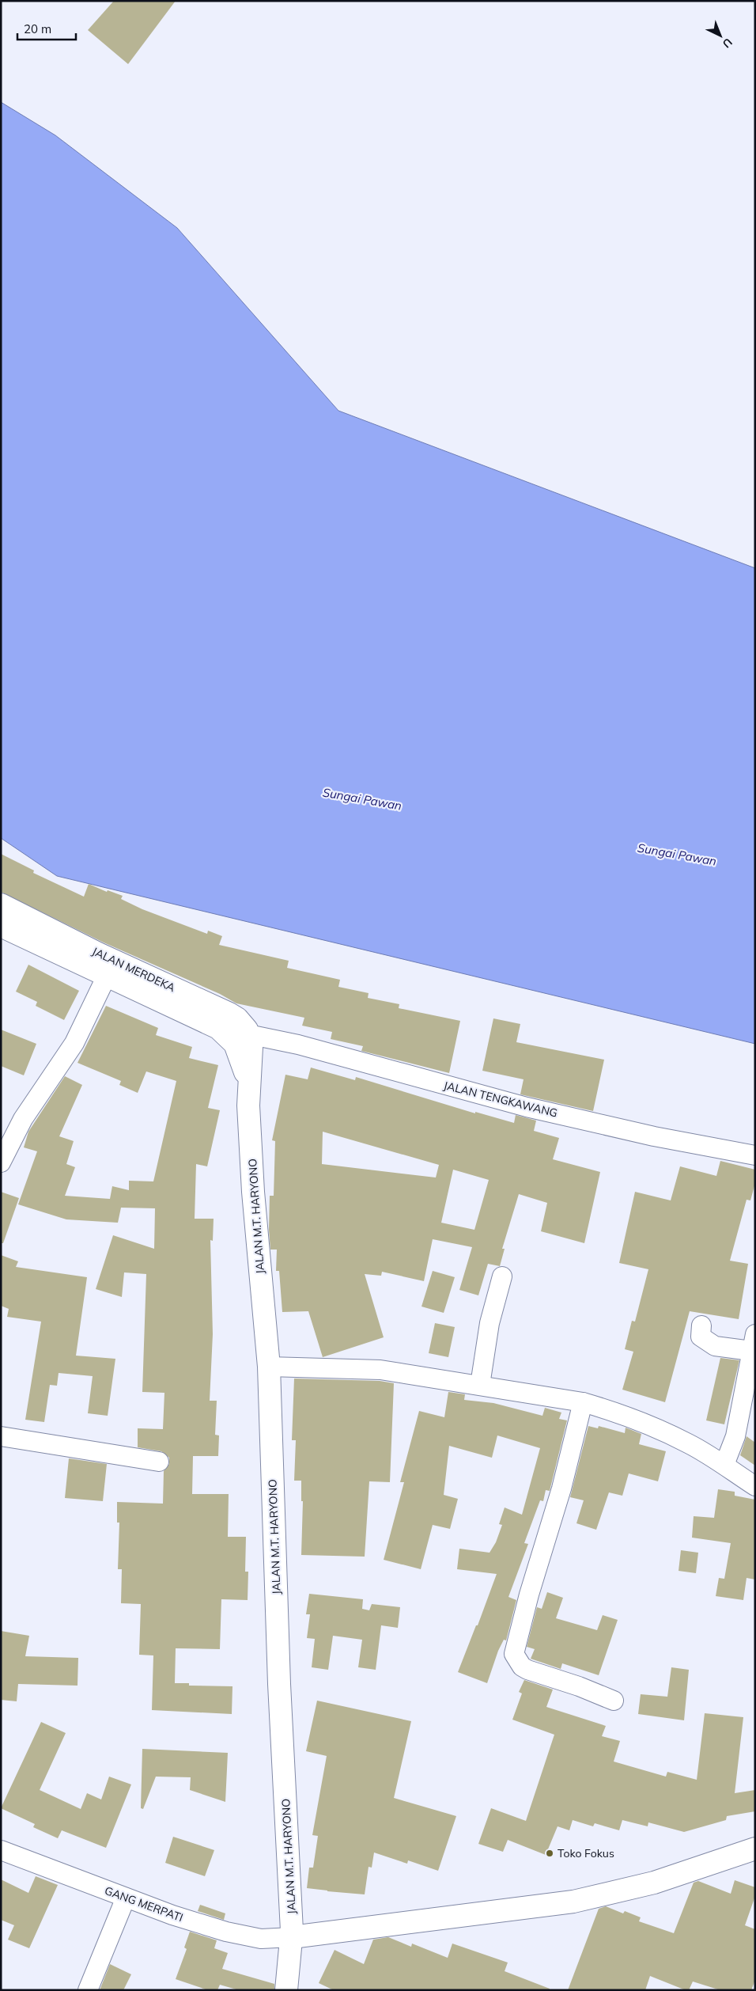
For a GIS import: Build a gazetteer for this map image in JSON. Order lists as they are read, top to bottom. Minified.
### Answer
{"streets":{"main road":["JALAN MERDEKA","JALAN M.T. HARYONO"],"street":["JALAN TENGKAWANG","GANG MERPATI"]},"crossings":[["JALAN MERDEKA","JALAN TENGKAWANG"],["JALAN MERDEKA","JALAN M.T. HARYONO"],["JALAN TENGKAWANG","JALAN M.T. HARYONO"],["JALAN M.T. HARYONO","GANG MERPATI"]],"water":["Sungai Pawan"],"places":["Toko Fokus"],"scale_bar":"20 m","north":"bottom right"}
